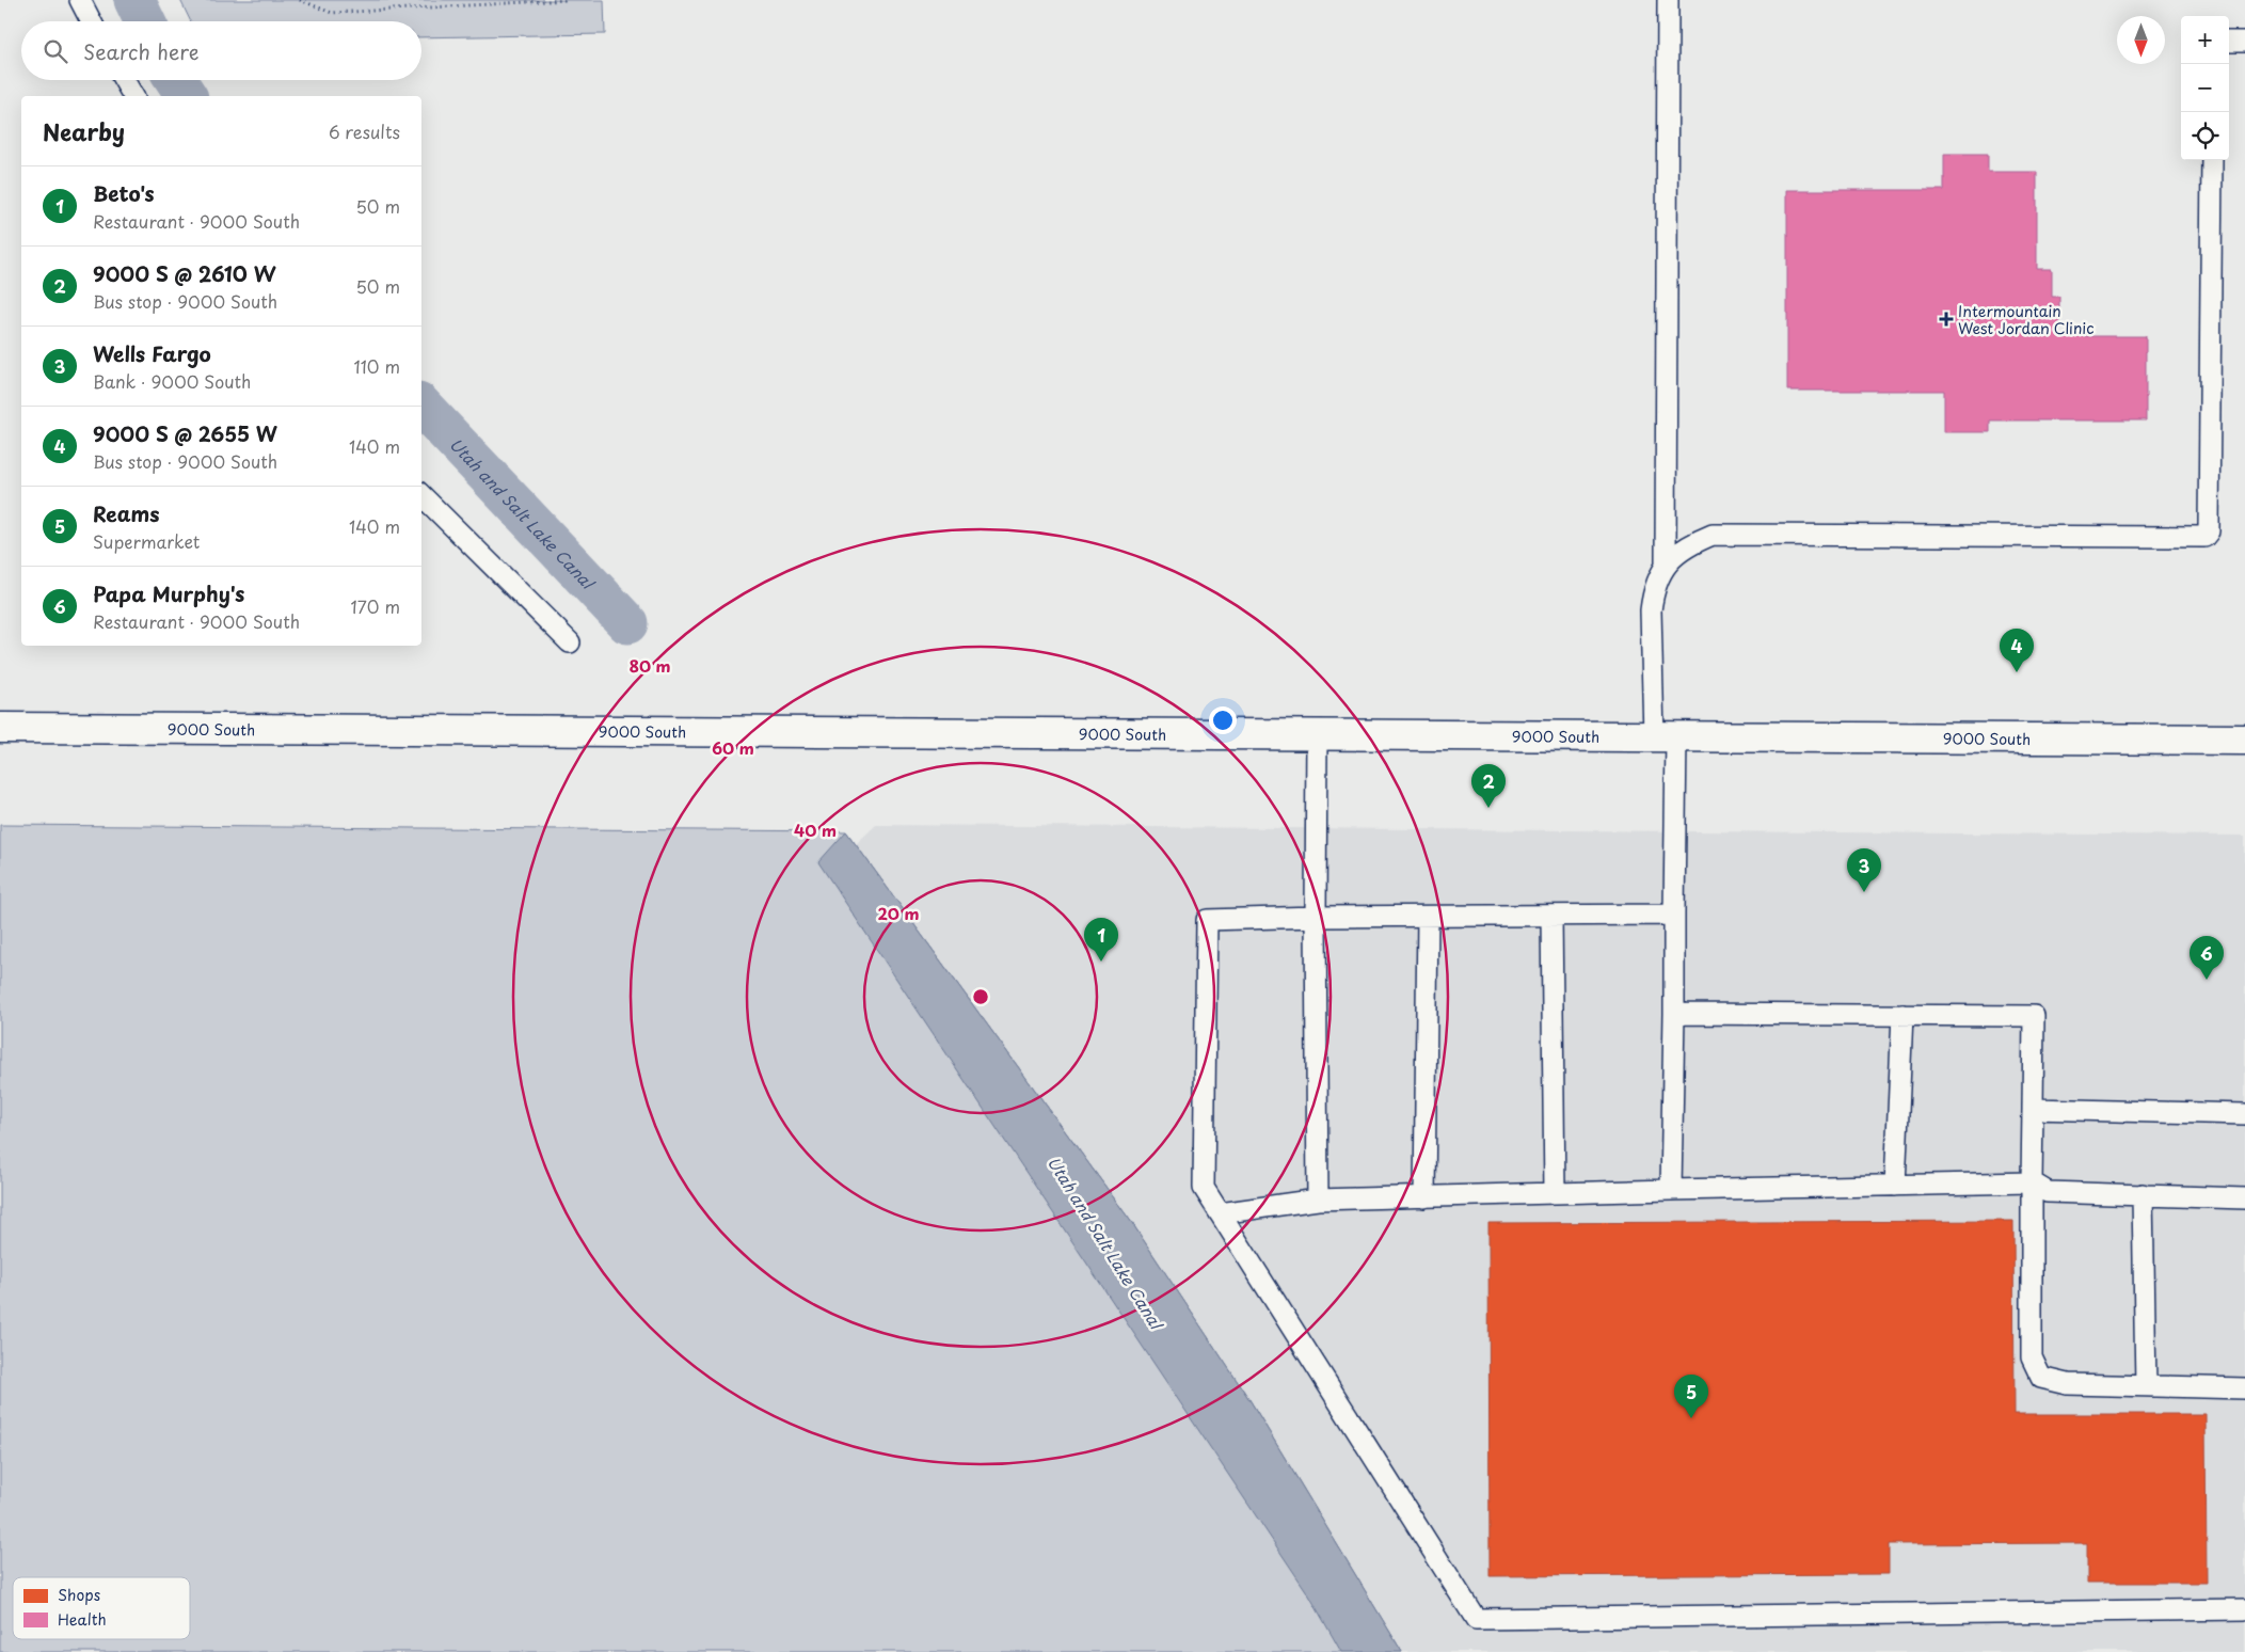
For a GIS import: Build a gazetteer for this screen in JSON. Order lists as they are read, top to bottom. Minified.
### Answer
{"streets":{"main road":["9000 South"]},"water":["Utah and Salt Lake Canal"],"places":{"health":["Intermountain West Jordan Clinic"]},"legend":["Shops","Health"],"north":"bottom","page":{"map_buttons":["+","−"],"search":"Search here","heading":["Nearby","6 results"],"list":[{"mark":"1","name":"Beto's","note":"Restaurant · 9000 South","value":"50 m"},{"mark":"2","name":"9000 S @ 2610 W","note":"Bus stop · 9000 South","value":"50 m"},{"mark":"3","name":"Wells Fargo","note":"Bank · 9000 South","value":"110 m"},{"mark":"4","name":"9000 S @ 2655 W","note":"Bus stop · 9000 South","value":"140 m"},{"mark":"5","name":"Reams","note":"Supermarket","value":"140 m"},{"mark":"6","name":"Papa Murphy's","note":"Restaurant · 9000 South","value":"170 m"}],"pins":["4","2","3","1","6","5"]},"rings":["80 m","60 m","40 m","20 m"]}
